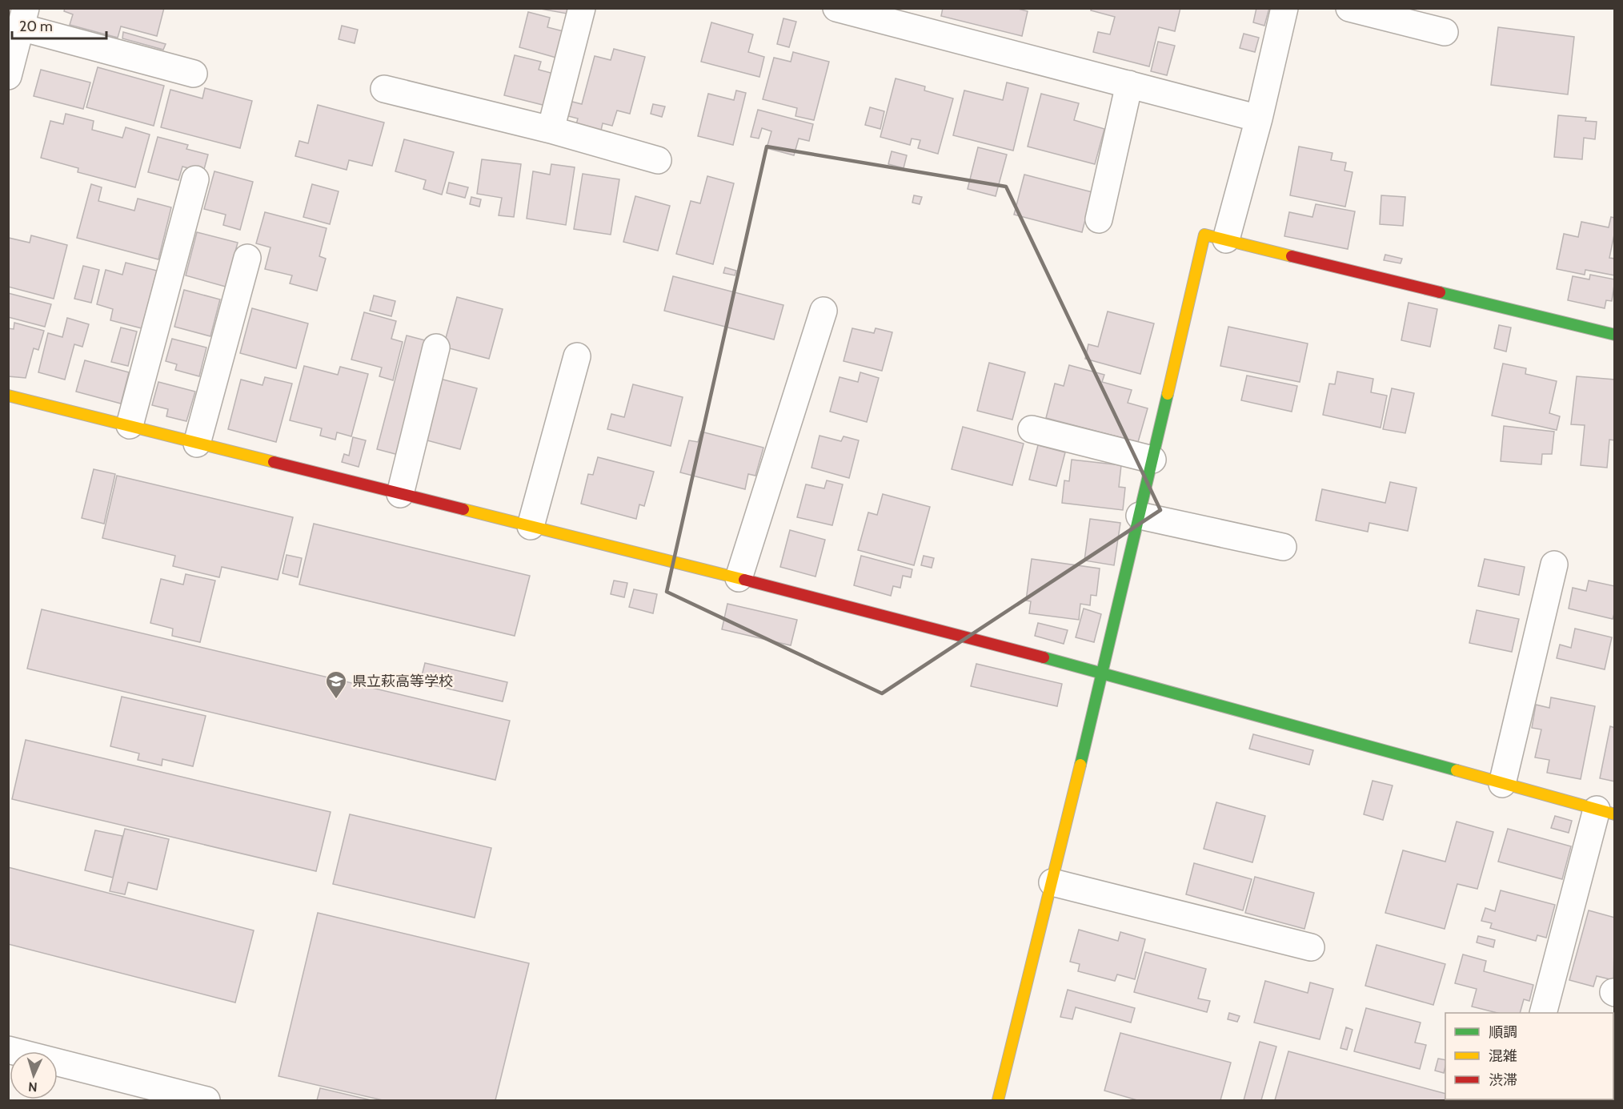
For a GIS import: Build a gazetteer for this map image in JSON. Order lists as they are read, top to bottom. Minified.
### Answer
{"places":{"school or university":["県立萩高等学校"]},"legend":["順調","混雑","渋滞"],"scale_bar":"20 m","north":"bottom"}
